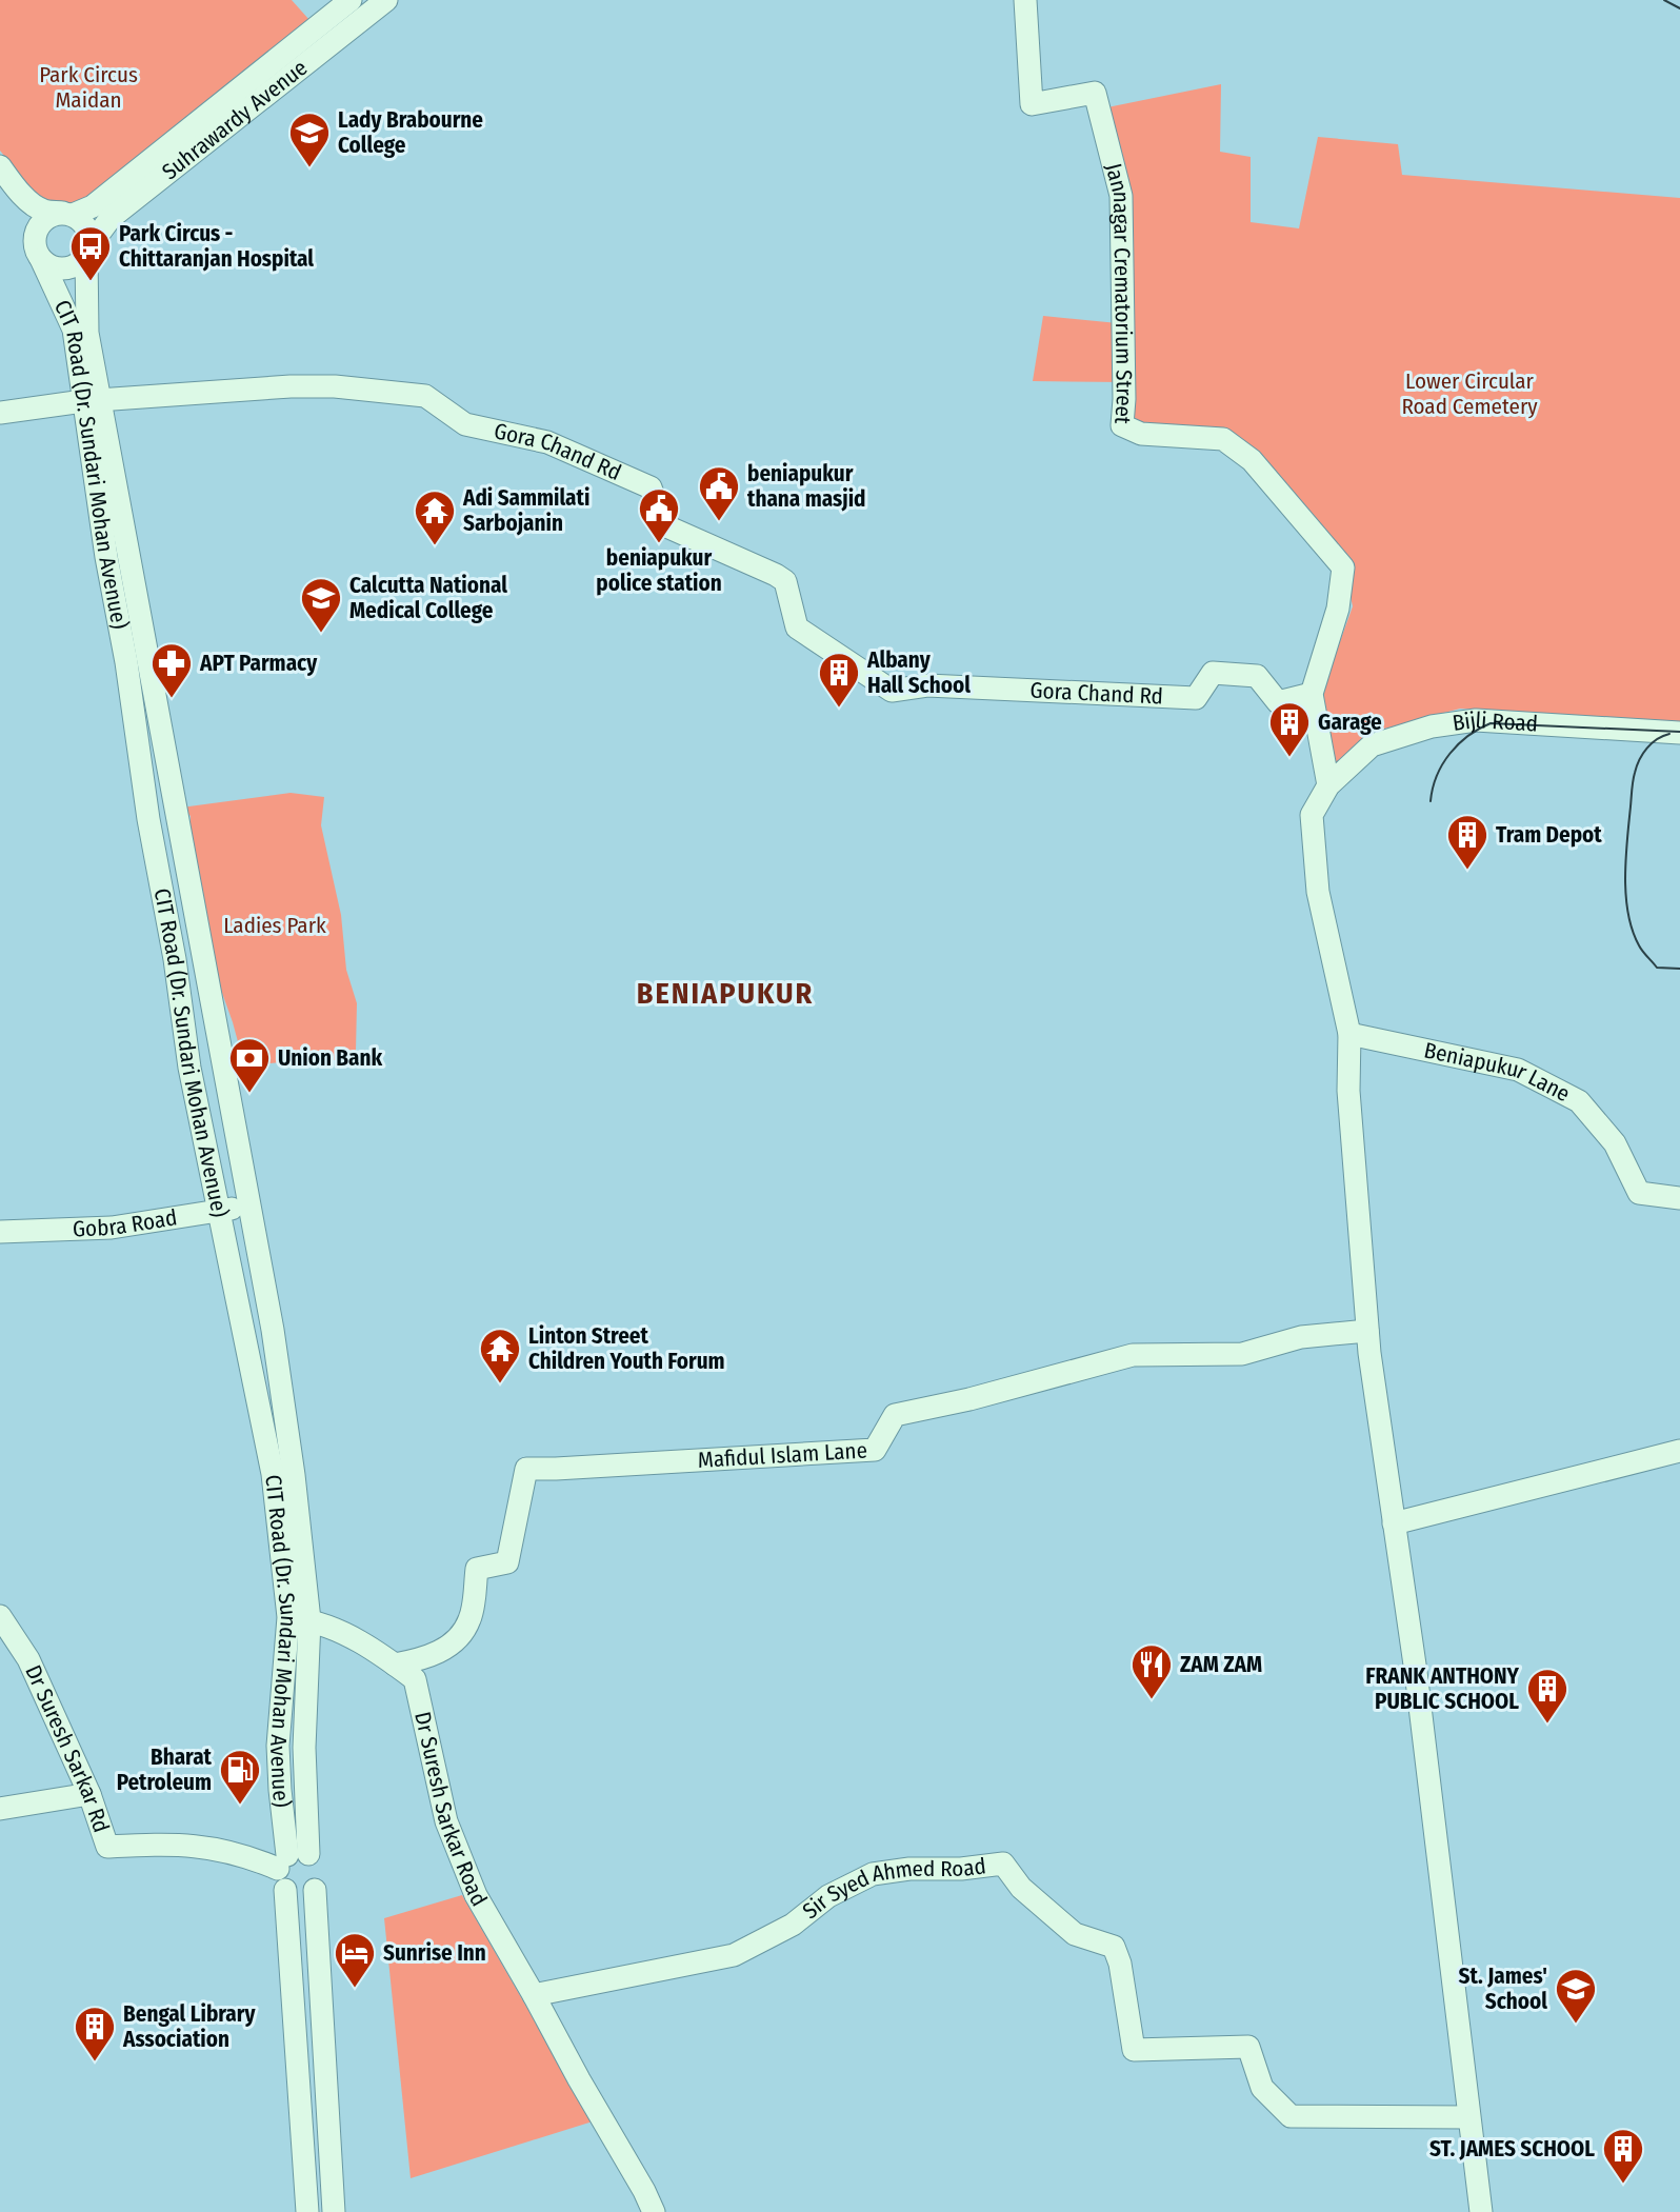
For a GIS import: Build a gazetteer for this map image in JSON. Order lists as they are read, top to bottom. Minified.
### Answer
{"streets":{"street":["Suhrawardy Avenue","Jannagar Crematorium Street","Gora Chand Rd","CIT Road (Dr. Sundari Mohan Avenue)","Bijli Road","Beniapukur Lane","Gobra Road","Mafidul Islam Lane","Dr Suresh Sarkar Rd","Dr Suresh Sarkar Road","Sir Syed Ahmed Road"]},"crossings":[["Suhrawardy Avenue","CIT Road (Dr. Sundari Mohan Avenue)"],["Jannagar Crematorium Street","Gora Chand Rd"],["Jannagar Crematorium Street","Bijli Road"],["Gora Chand Rd","CIT Road (Dr. Sundari Mohan Avenue)"],["CIT Road (Dr. Sundari Mohan Avenue)","Gobra Road"],["CIT Road (Dr. Sundari Mohan Avenue)","Dr Suresh Sarkar Rd"],["CIT Road (Dr. Sundari Mohan Avenue)","Dr Suresh Sarkar Road"],["Mafidul Islam Lane","Dr Suresh Sarkar Road"],["Dr Suresh Sarkar Road","Sir Syed Ahmed Road"]],"districts":["BENIAPUKUR"],"parks":["Park Circus Maidan","Lower Circular Road Cemetery","Ladies Park"],"places":{"school or university":["Lady Brabourne College","Calcutta National Medical College","St. James' School"],"bus stop":["Park Circus - Chittaranjan Hospital"],"public building":["beniapukur thana masjid","beniapukur police station"],"temple":["Adi Sammilati Sarbojanin","Linton Street Children Youth Forum"],"pharmacy":["APT Parmacy"],"building":["Albany Hall School","Garage","Tram Depot","FRANK ANTHONY PUBLIC SCHOOL","Bengal Library Association","ST. JAMES SCHOOL"],"bank":["Union Bank"],"restaurant":["ZAM ZAM"],"fuel station":["Bharat Petroleum"],"hotel":["Sunrise Inn"]}}
